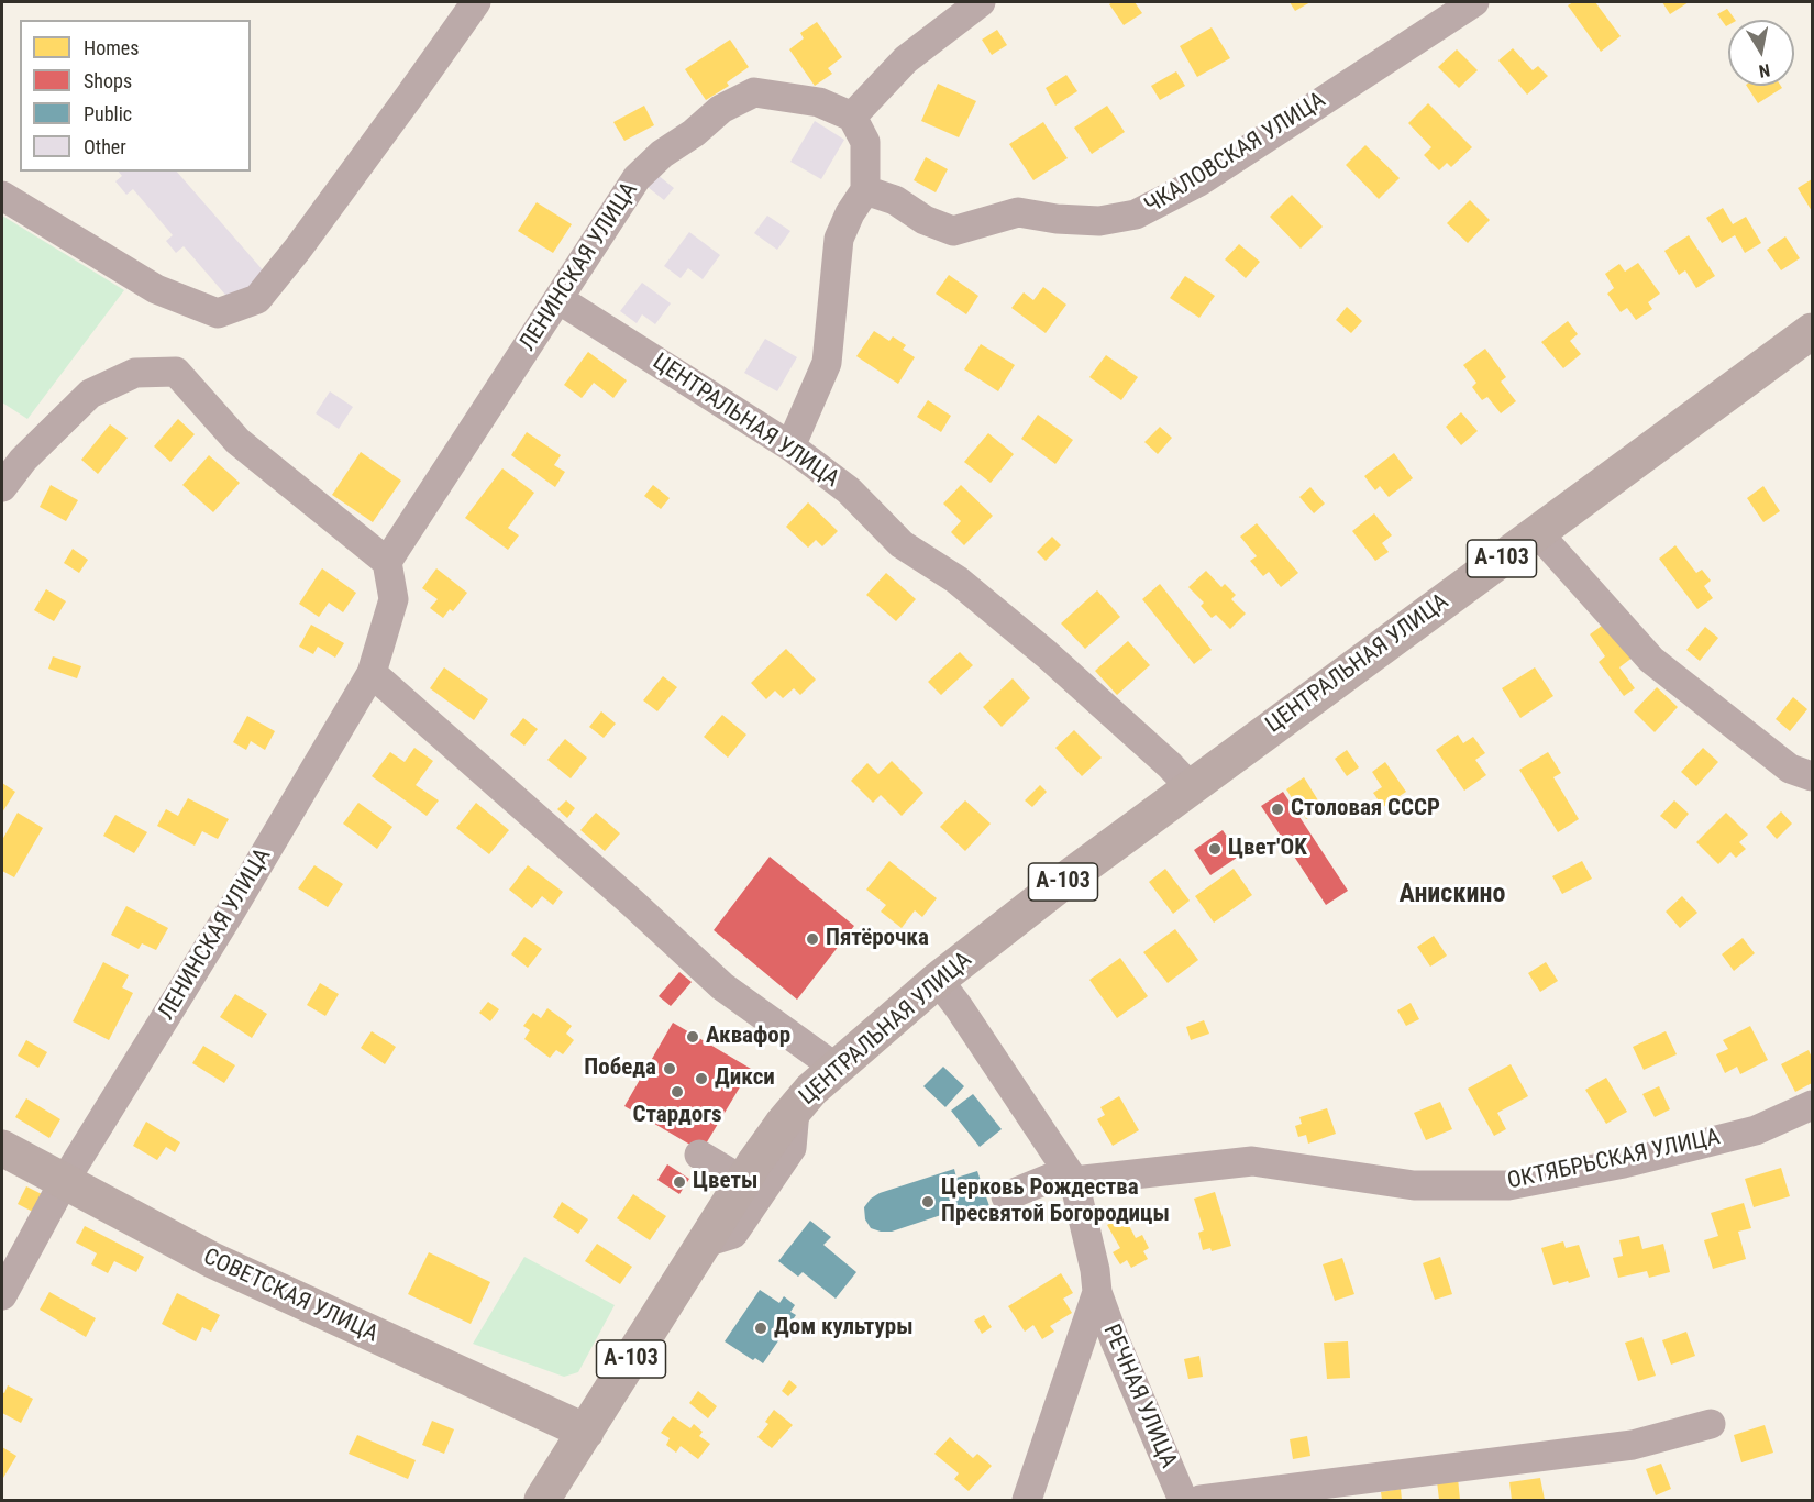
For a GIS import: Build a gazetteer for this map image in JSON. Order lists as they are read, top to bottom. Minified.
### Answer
{"streets":{"main road":["ЦЕНТРАЛЬНАЯ УЛИЦА","А-103","СОВЕТСКАЯ УЛИЦА"],"street":["ЧКАЛОВСКАЯ УЛИЦА","ЛЕНИНСКАЯ УЛИЦА","ОКТЯБРЬСКАЯ УЛИЦА","РЕЧНАЯ УЛИЦА"]},"crossings":[["ЛЕНИНСКАЯ УЛИЦА","ЦЕНТРАЛЬНАЯ УЛИЦА"],["ЛЕНИНСКАЯ УЛИЦА","СОВЕТСКАЯ УЛИЦА"],["ЦЕНТРАЛЬНАЯ УЛИЦА","СОВЕТСКАЯ УЛИЦА"]],"districts":["Анискино"],"places":["Столовая СССР","Цвет'OK","Пятёрочка","Аквафор","Победа","Дикси","Стардогs","Цветы","Церковь Рождества Пресвятой Богородицы","Дом культуры"],"legend":["Homes","Shops","Public","Other"],"north":"bottom"}
